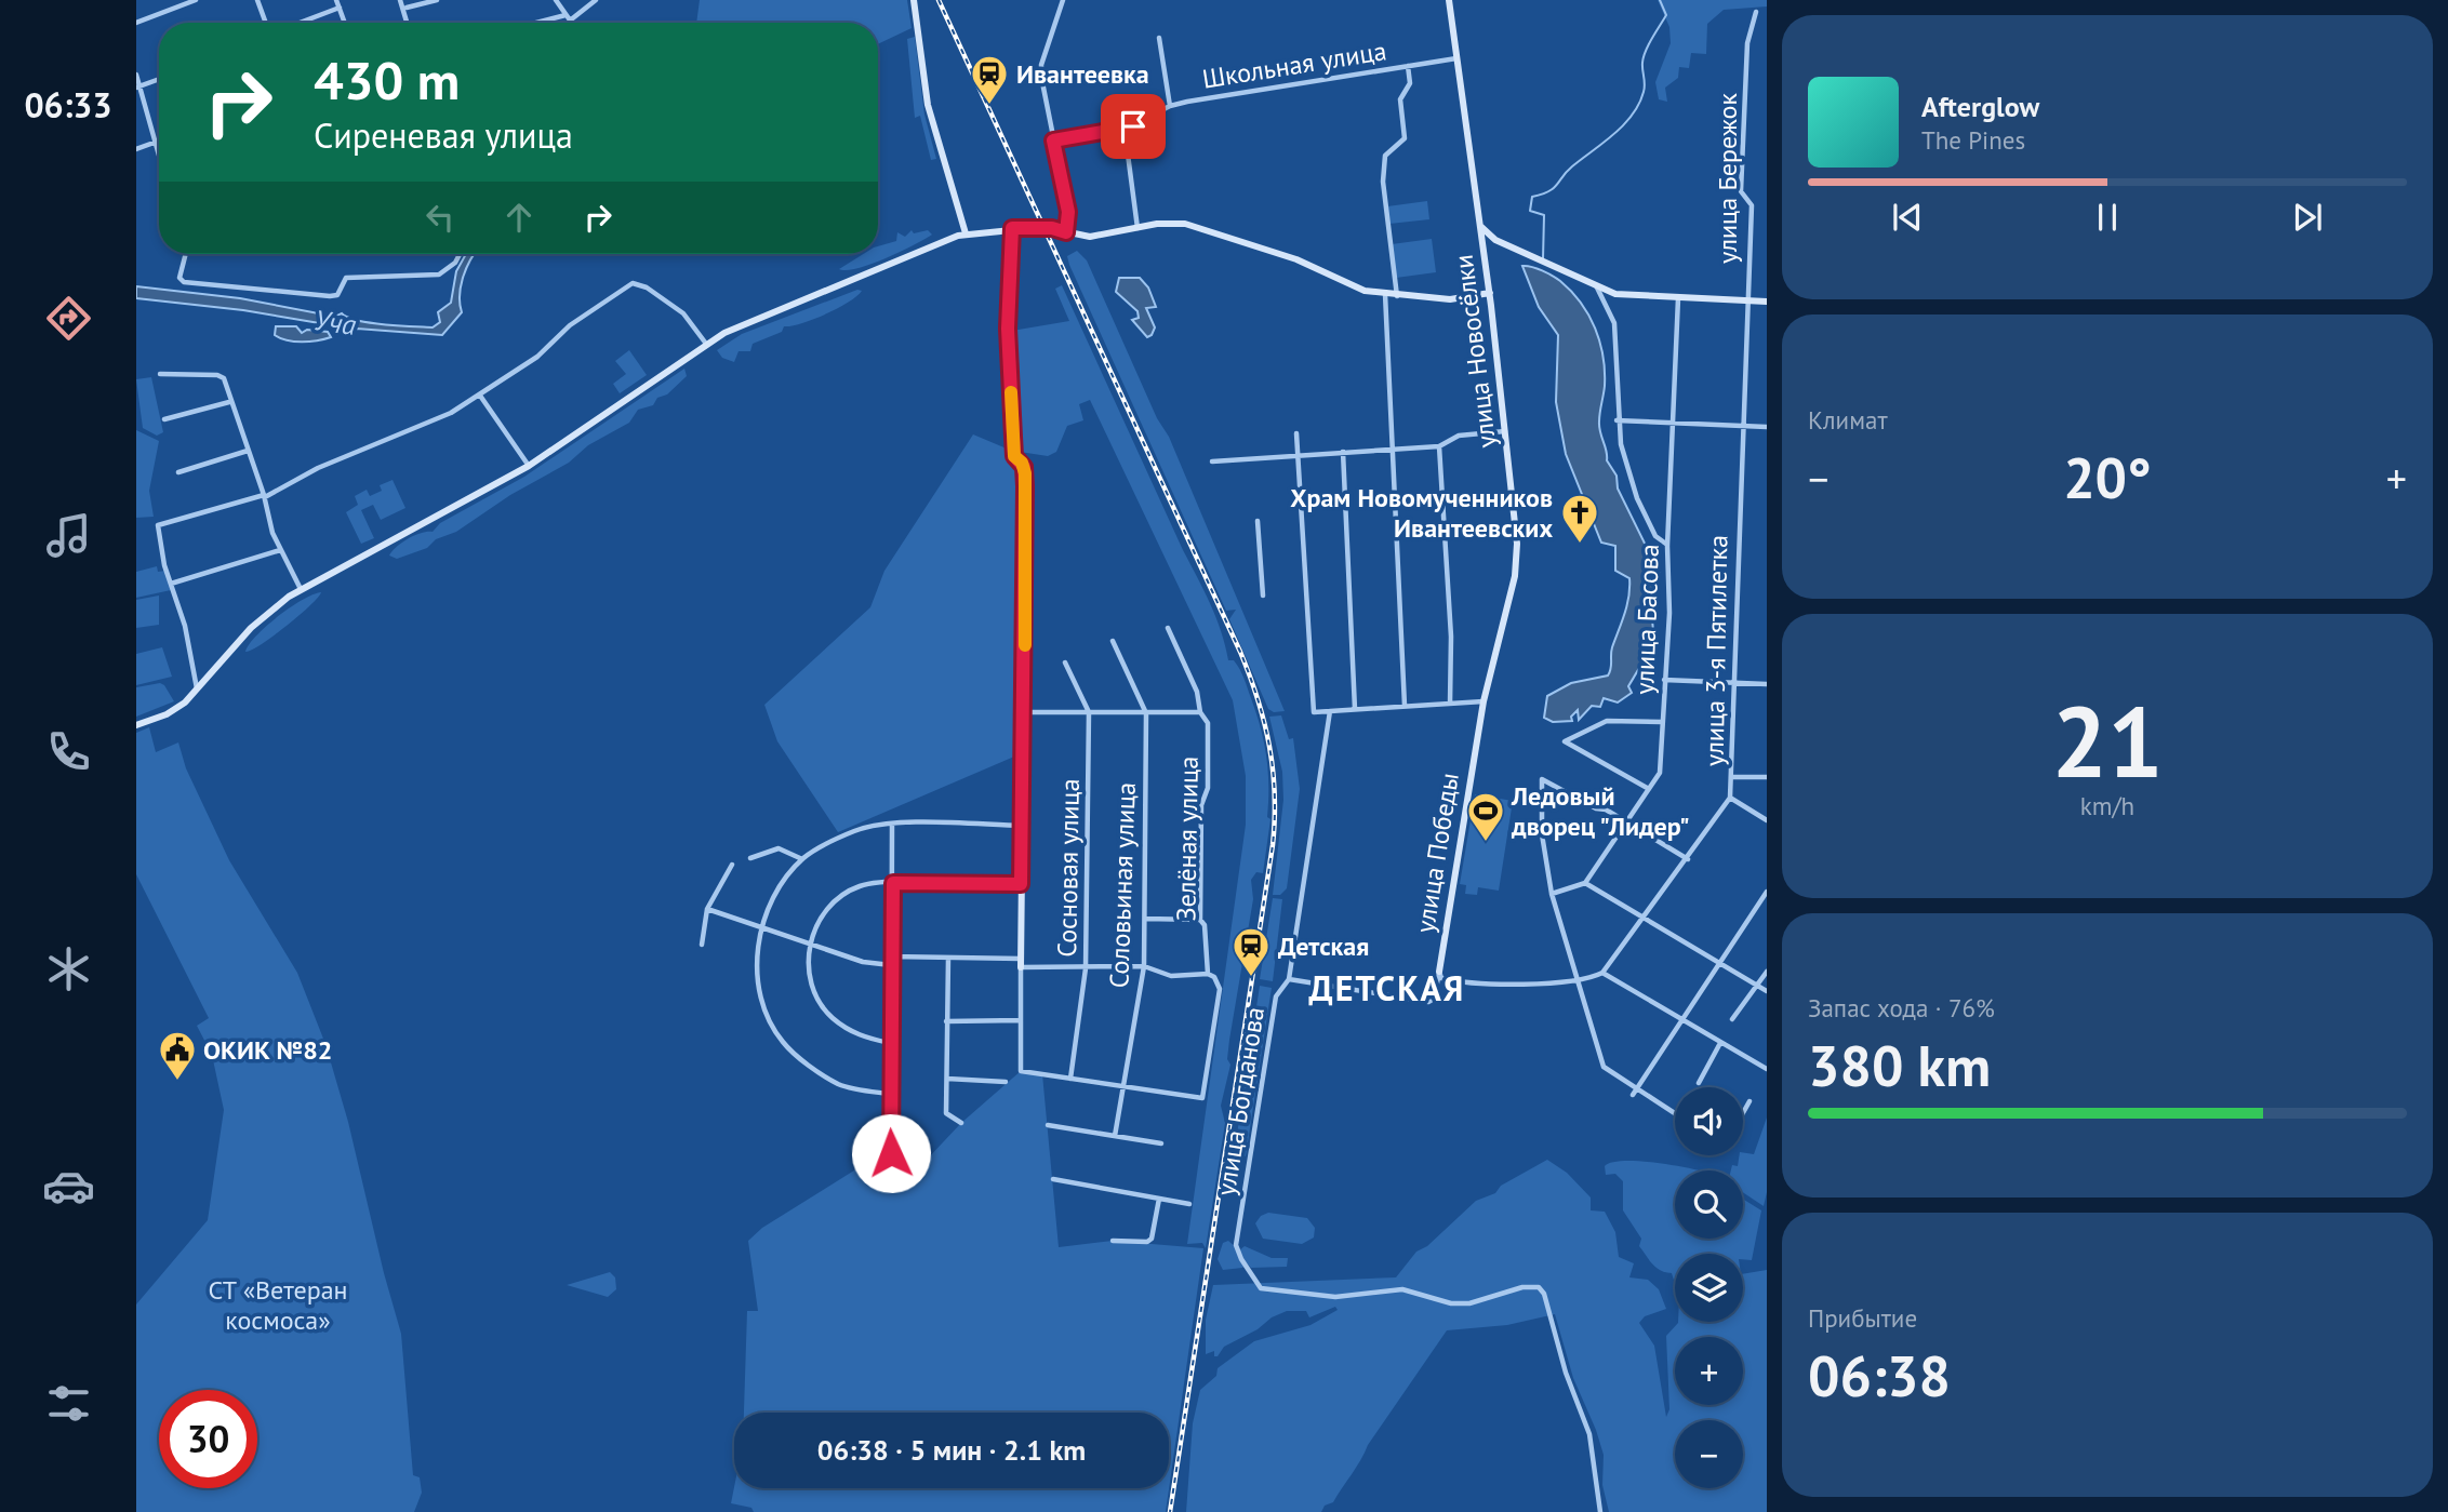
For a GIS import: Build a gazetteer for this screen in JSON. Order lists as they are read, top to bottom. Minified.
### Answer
{"streets":{"street":["Школьная улица","улица Бережок","улица Новосёлки","улица Басова","улица 3-я Пятилетка","Зелёная улица","улица Победы","Сосновая улица","Соловьиная улица","улица Богданова"]},"crossings":[["Школьная улица","улица Новосёлки"],["улица Бережок","улица 3-я Пятилетка"],["улица Новосёлки","улица Победы"],["Зелёная улица","Соловьиная улица"],["улица Победы","улица Богданова"]],"districts":["ДЕТСКАЯ"],"water":["Уча"],"parks":["СТ «Ветеран космоса»"],"places":{"station":["Ивантеевка","Детская"],"church":["Храм Новомученников Ивантеевских"],"sports":["Ледовый дворец \"Лидер\""],"public building":["ОКИК №82"]},"page":{"tabs":"06:33","turn":["430 m","Сиреневая улица"],"song":["Afterglow","The Pines"],"tile":["Климат",["21","km/h"],["Запас хода · 76%","380 km"],["Прибытие","06:38"]],"heat":["−","20°","+"],"map_buttons":["+","−"],"limit":"30","trip":"06:38 · 5 мин · 2.1 km"}}
